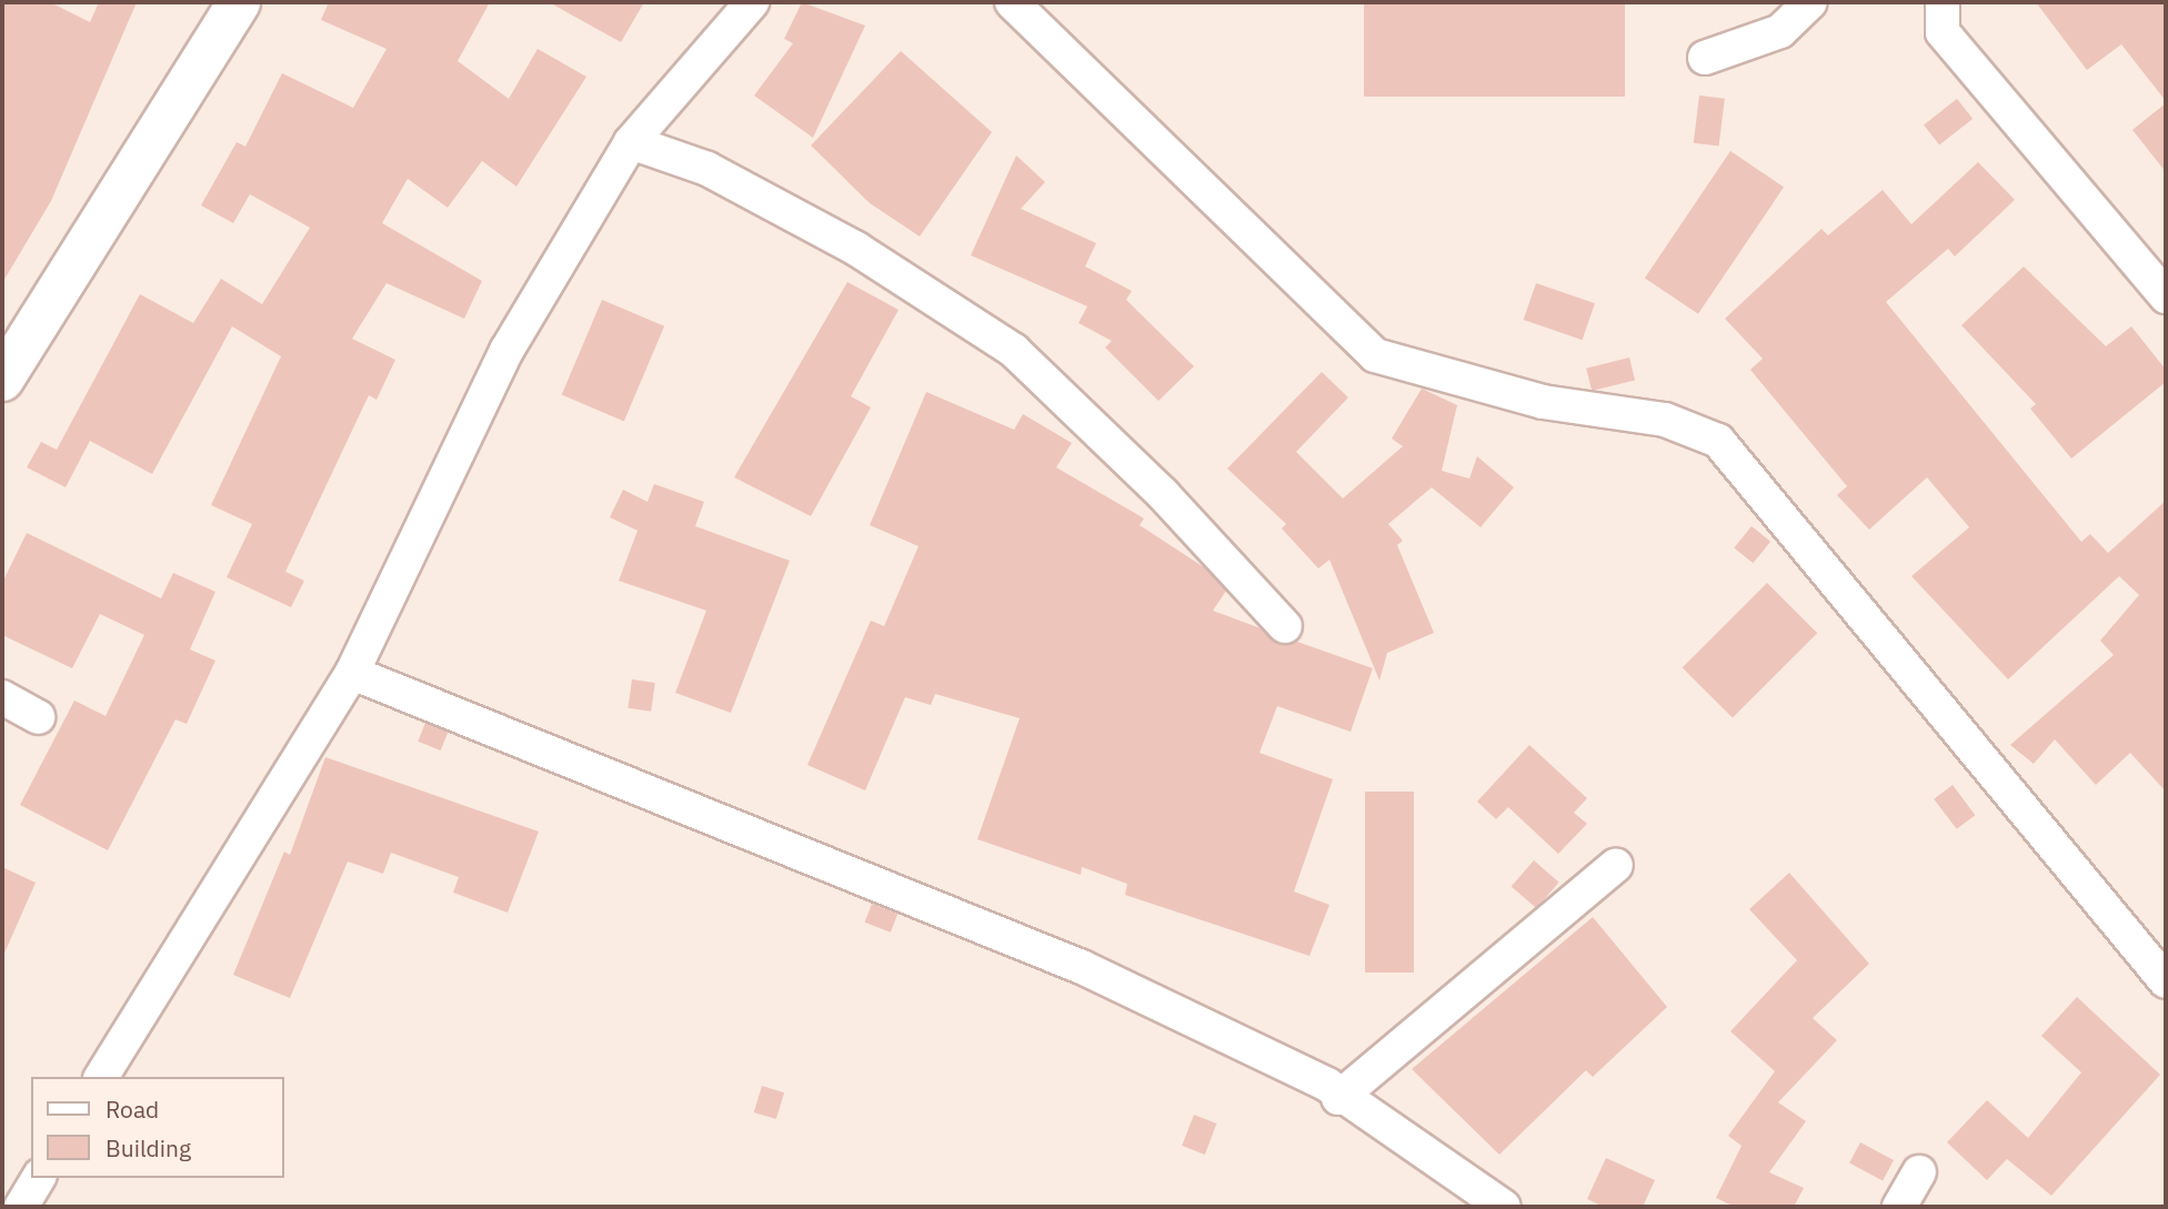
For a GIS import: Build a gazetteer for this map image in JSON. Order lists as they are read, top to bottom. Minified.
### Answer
{"legend":["Road","Building"]}
